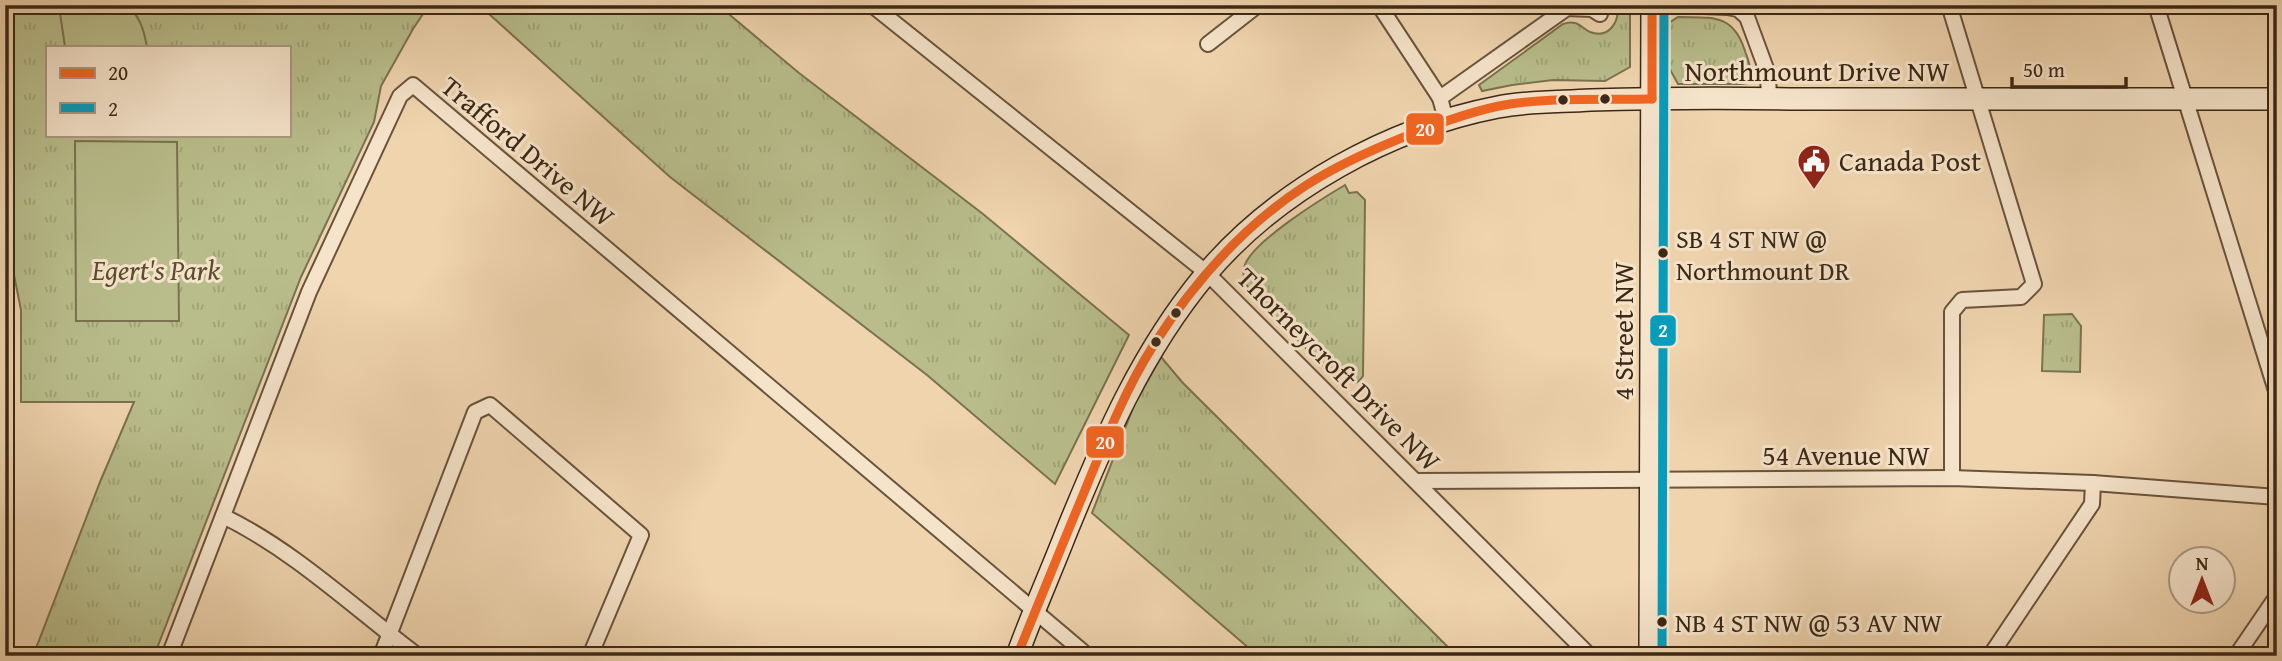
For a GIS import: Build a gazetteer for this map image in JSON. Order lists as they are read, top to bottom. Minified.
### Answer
{"streets":{"street":["Northmount Drive NW","Trafford Drive NW","4 Street NW","Thorneycroft Drive NW","54 Avenue NW"]},"crossings":[["Northmount Drive NW","Trafford Drive NW"],["Northmount Drive NW","4 Street NW"],["Northmount Drive NW","Thorneycroft Drive NW"],["4 Street NW","54 Avenue NW"],["Thorneycroft Drive NW","54 Avenue NW"]],"parks":["Egert's Park"],"places":{"public building":["Canada Post"],"other":["SB 4 ST NW @ Northmount DR","NB 4 ST NW @ 53 AV NW"]},"lines":["transit line 20","transit line 2"],"legend":["20","2"],"scale_bar":"50 m","north":"top"}
